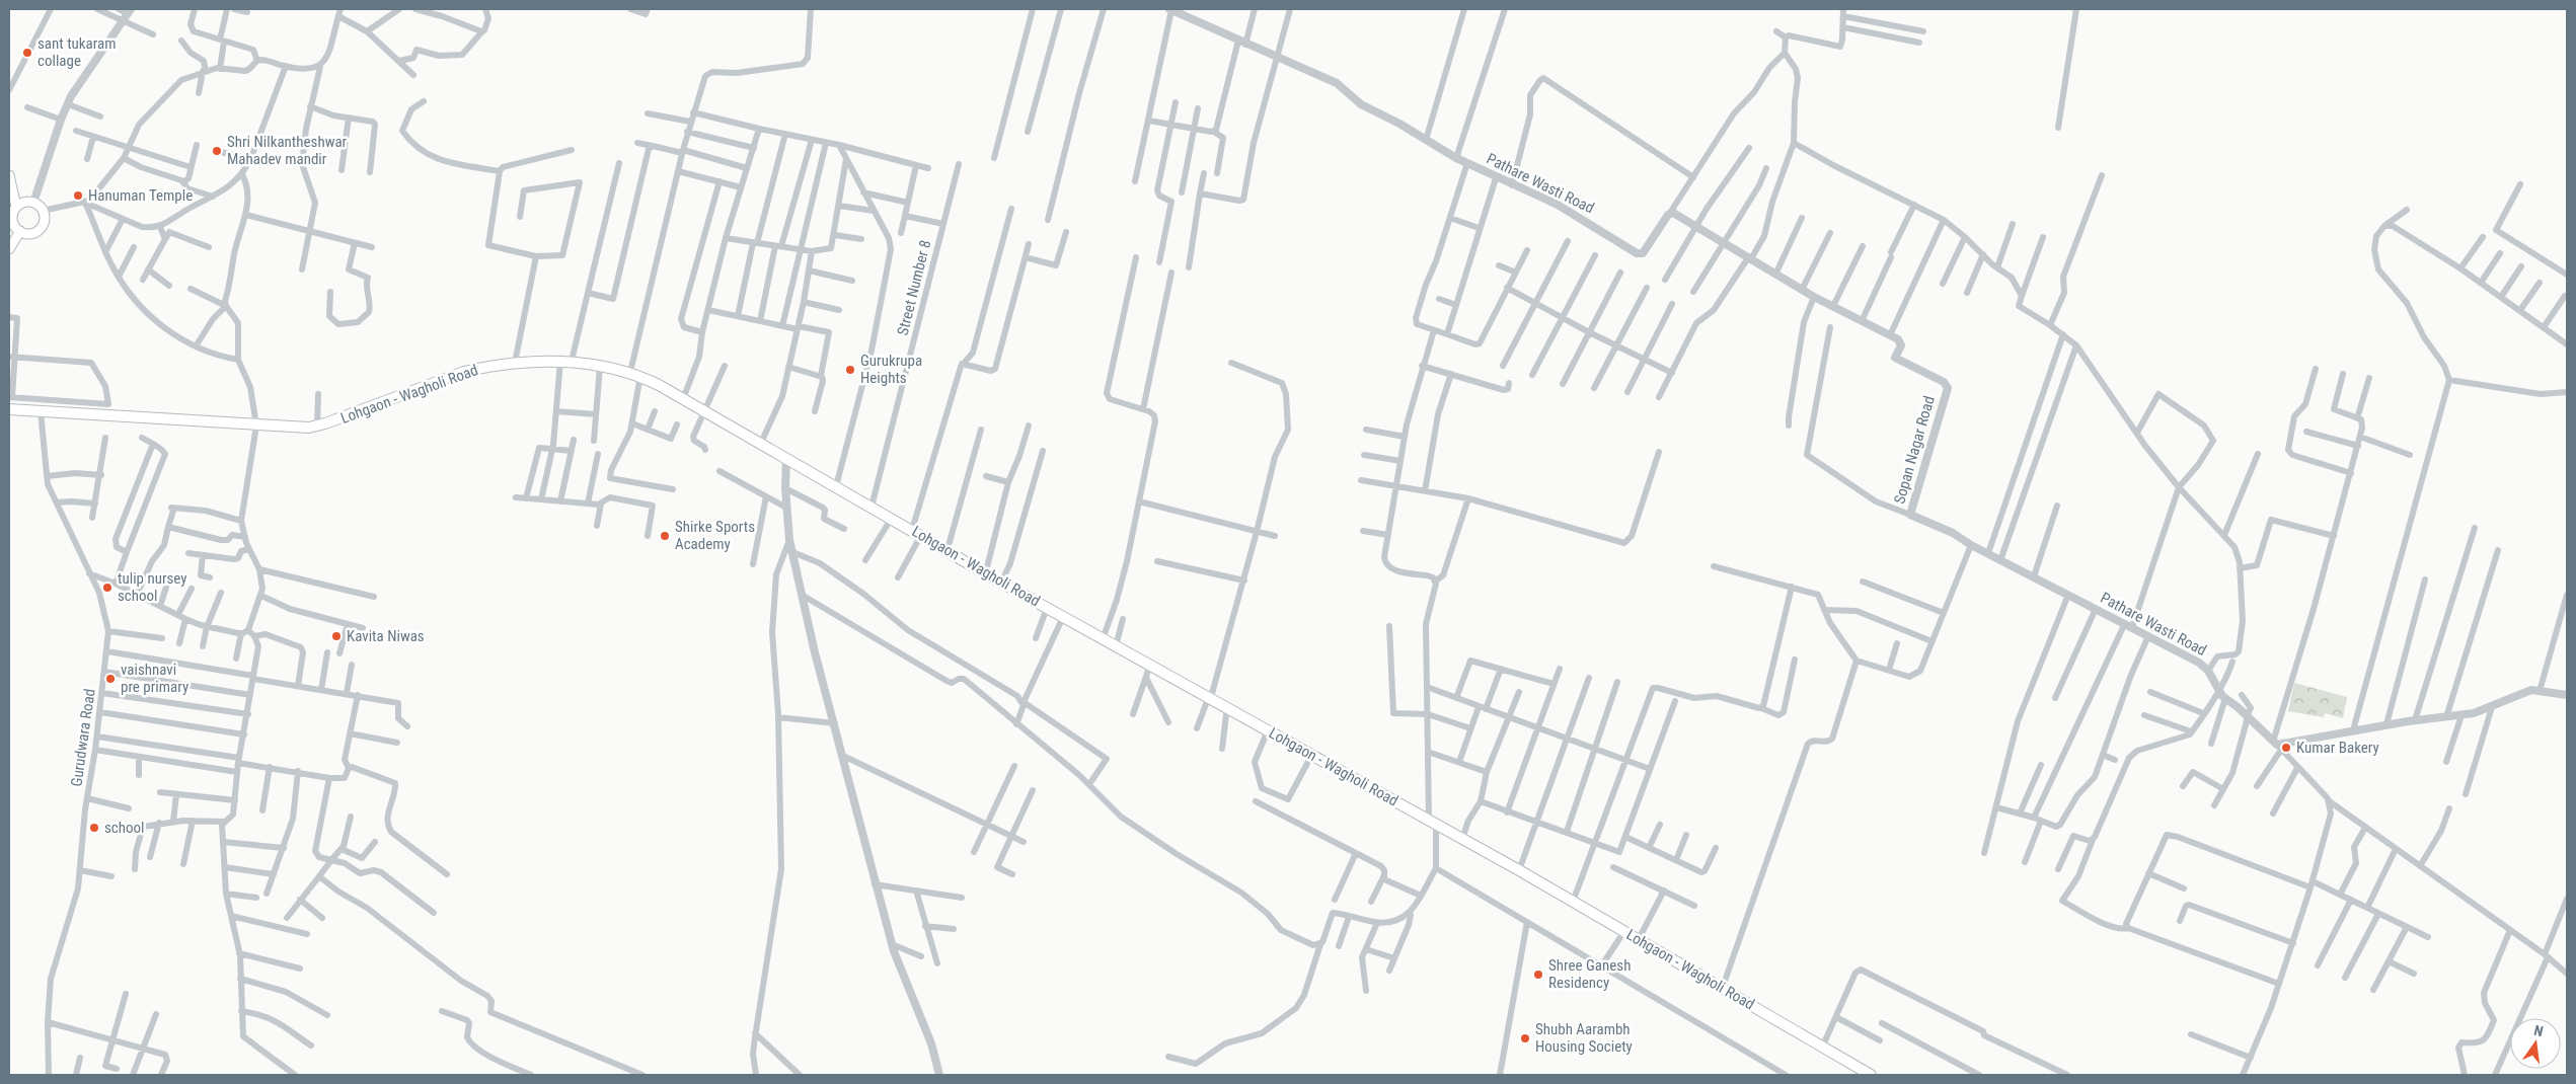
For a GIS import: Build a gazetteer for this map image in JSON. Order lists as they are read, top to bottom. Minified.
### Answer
{"streets":{"main road":["Lohgaon - Wagholi Road"],"street":["Pathare Wasti Road","Street Number 8","Sopan Nagar Road","Gurudwara Road"]},"crossings":[["Pathare Wasti Road","Sopan Nagar Road"],["Street Number 8","Lohgaon - Wagholi Road"],["Lohgaon - Wagholi Road","Gurudwara Road"]],"places":["sant tukaram collage","Shri Nilkantheshwar Mahadev mandir","Hanuman Temple","Gurukrupa Heights","Shirke Sports Academy","tulip nursey school","Kavita Niwas","vaishnavi pre primary","Kumar Bakery","school","Shree Ganesh Residency","Shubh Aarambh Housing Society"],"north":"top"}
